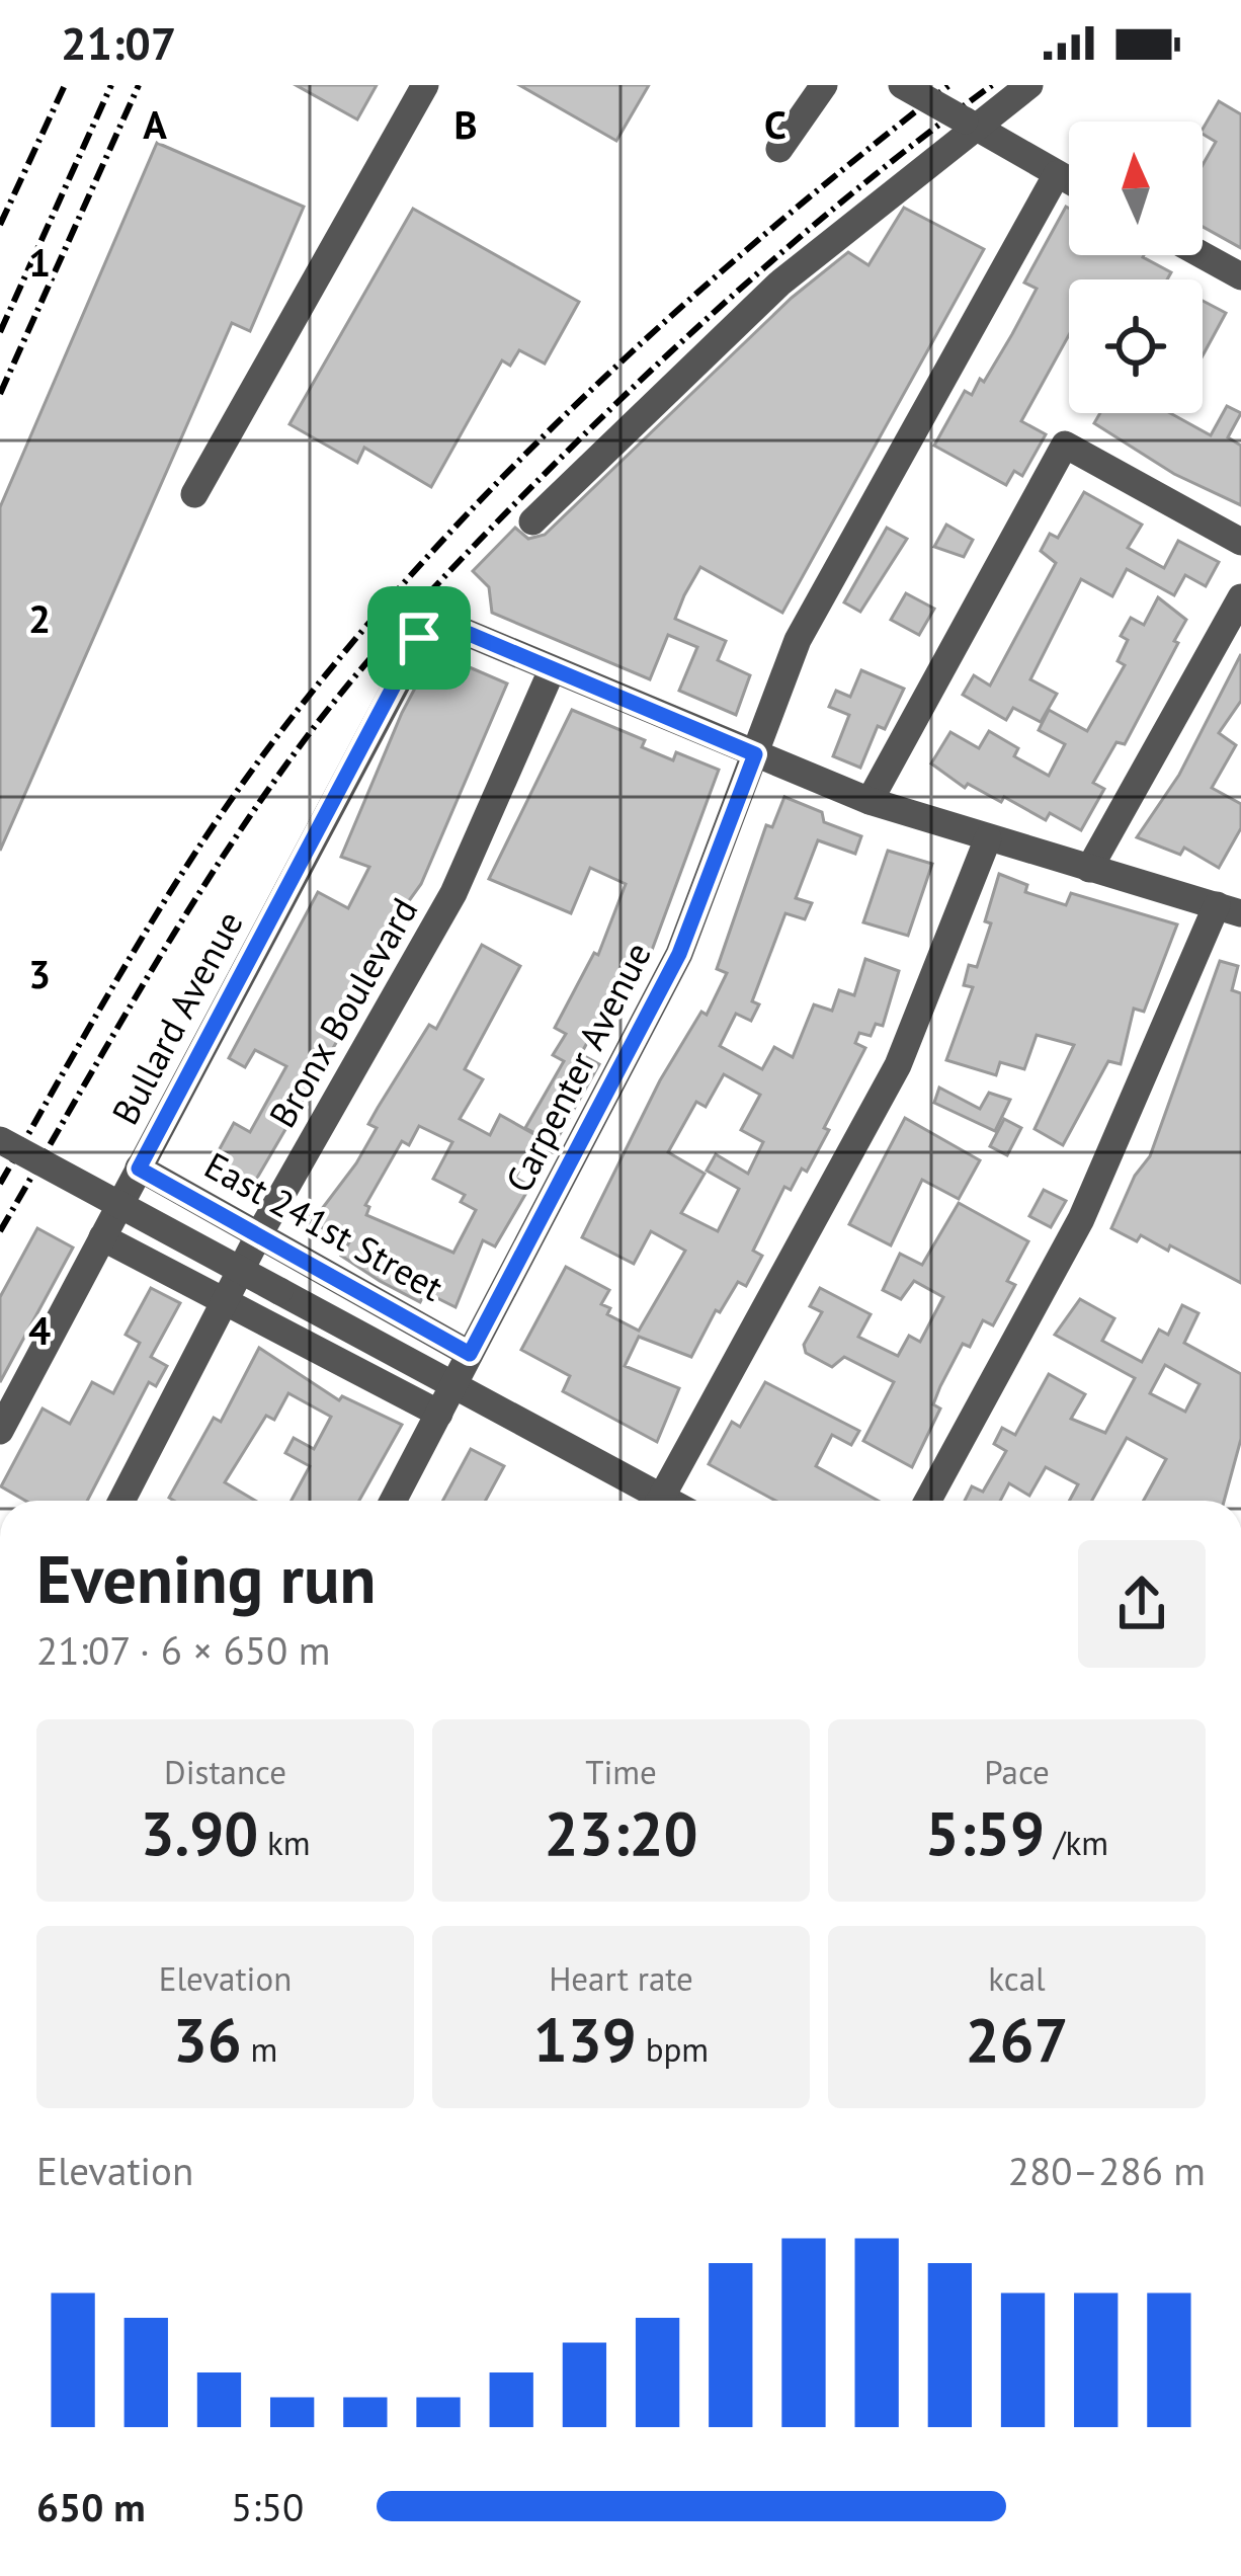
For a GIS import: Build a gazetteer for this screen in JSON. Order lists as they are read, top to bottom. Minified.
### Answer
{"streets":{"street":["Bronx Boulevard","Bullard Avenue","Carpenter Avenue","East 241st Street"]},"crossings":[["Bronx Boulevard","Bullard Avenue"],["Bronx Boulevard","East 241st Street"],["Bullard Avenue","East 241st Street"],["Carpenter Avenue","East 241st Street"]],"north":"top","page":{"status":"21:07","heading":["Evening run","21:07 · 6 × 650 m"],"stats":[["Distance","3.90 km"],["Time","23:20"],["Pace","5:59 /km"],["Elevation","36 m"],["Heart rate","139 bpm"],["kcal","267"]],"chart":["Elevation","280–286 m"],"list":[{"name":"650 m","note":"5:50"}]},"grid":{"columns":["A","B","C"],"rows":["1","2","3","4"]}}
